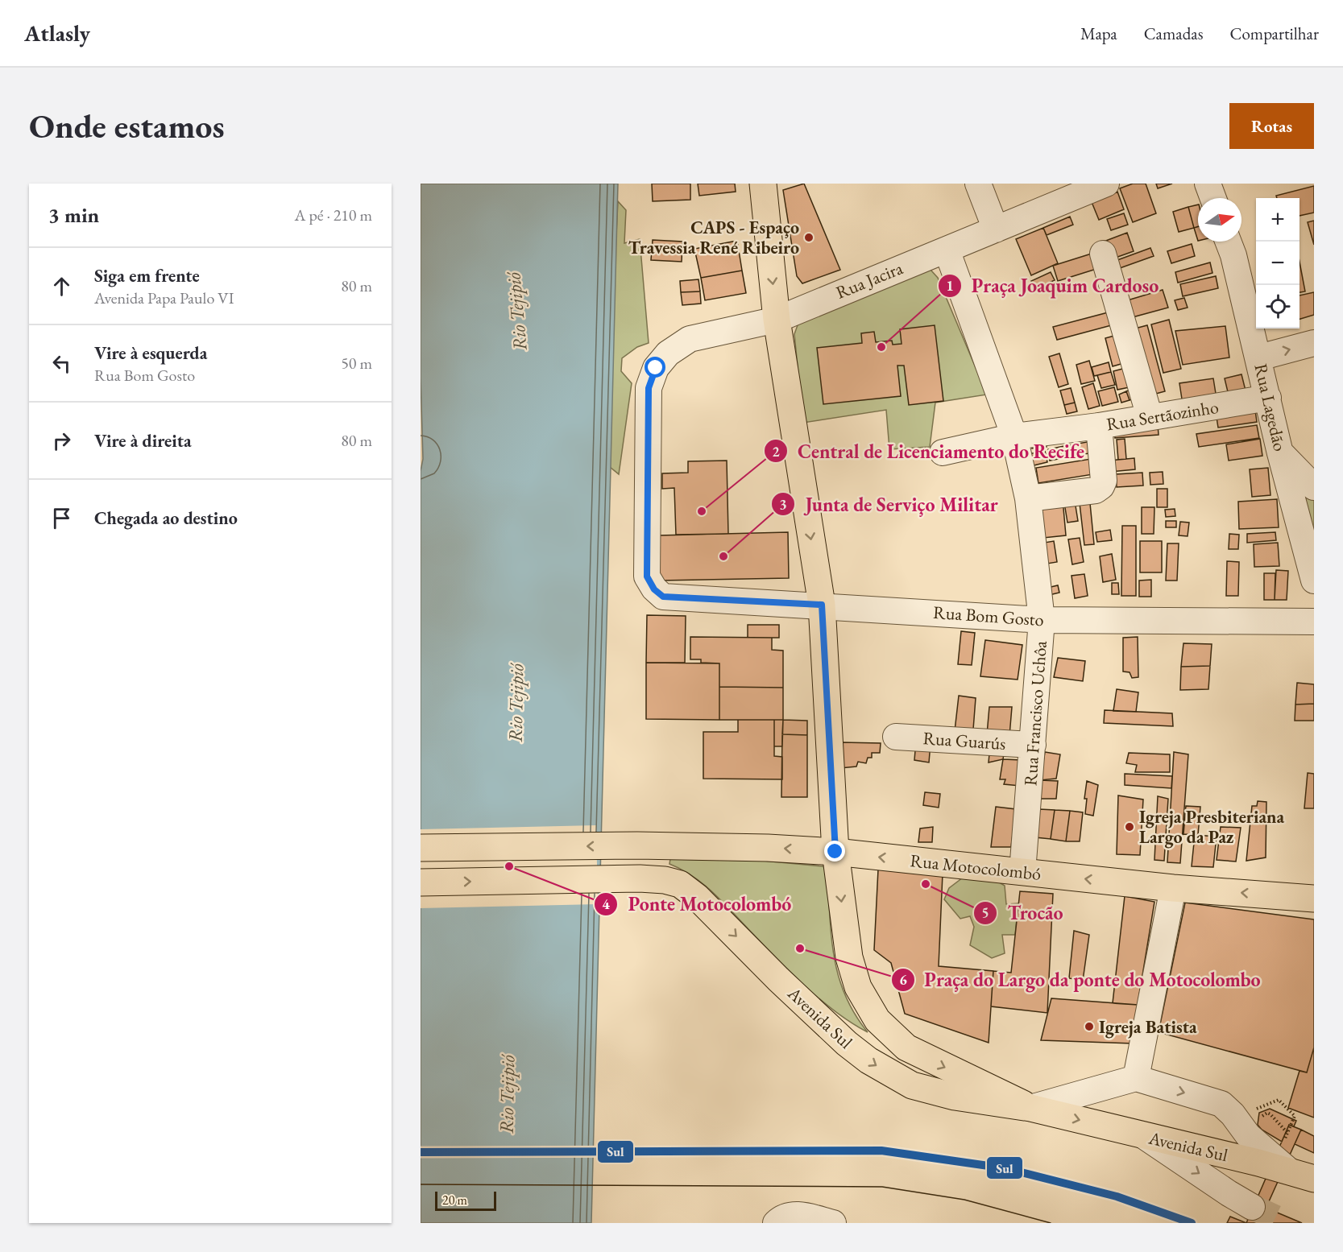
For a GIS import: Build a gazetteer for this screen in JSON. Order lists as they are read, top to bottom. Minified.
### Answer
{"streets":{"main road":["Rua Motocolombó","Avenida Sul"],"street":["Rua Jacira","Rua Lagedão","Rua Sertãozinho","Rua Bom Gosto","Rua Francisco Uchôa","Rua Guarús"]},"crossings":[["Rua Jacira","Rua Bom Gosto"],["Rua Jacira","Rua Francisco Uchôa"],["Rua Lagedão","Rua Sertãozinho"],["Rua Sertãozinho","Rua Francisco Uchôa"],["Rua Bom Gosto","Rua Francisco Uchôa"],["Rua Francisco Uchôa","Rua Guarús"],["Rua Francisco Uchôa","Rua Motocolombó"]],"one_way":["Rua Motocolombó","Avenida Sul"],"water":["Rio Tejipió"],"places":["CAPS - Espaço Travessia René Ribeiro","Praça Joaquim Cardoso","Central de Licenciamento do Recife","Junta de Serviço Militar","Igreja Presbiteriana Largo da Paz","Ponte Motocolombó","Trocão","Praça do Largo da ponte do Motocolombo","Igreja Batista"],"lines":["metro line Sul"],"scale_bar":"20 m","north":"right","page":{"header":"Atlasly","nav":["Mapa","Camadas","Compartilhar"],"buttons":"Rotas","title":"Onde estamos","heading":["3 min","A pé · 210 m"],"map_buttons":["+","−"],"list":[["Siga em frente","Avenida Papa Paulo VI","80 m"],["Vire à esquerda","Rua Bom Gosto","50 m"],["Vire à direita","80 m"],"Chegada ao destino"],"scale":"20 m"}}
